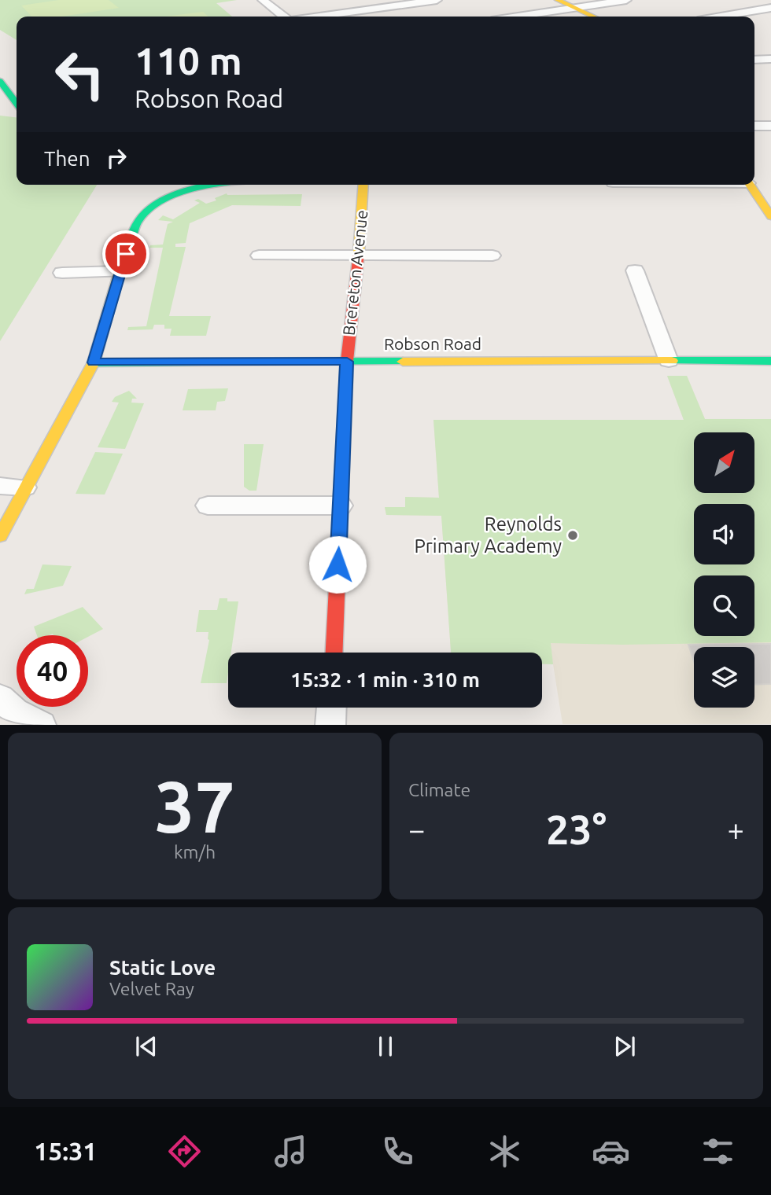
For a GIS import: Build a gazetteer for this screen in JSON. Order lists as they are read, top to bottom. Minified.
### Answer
{"streets":{"street":["Brereton Avenue","Robson Road"]},"crossings":[["Brereton Avenue","Robson Road"]],"places":["Reynolds Primary Academy"],"north":"top right","page":{"turn":["110 m","Robson Road"],"then":"Then","limit":"40","trip":"15:32 · 1 min · 310 m","tile":[["37","km/h"],"Climate"],"heat":["−","23°","+"],"song":["Static Love","Velvet Ray"],"tabs":"15:31"}}
